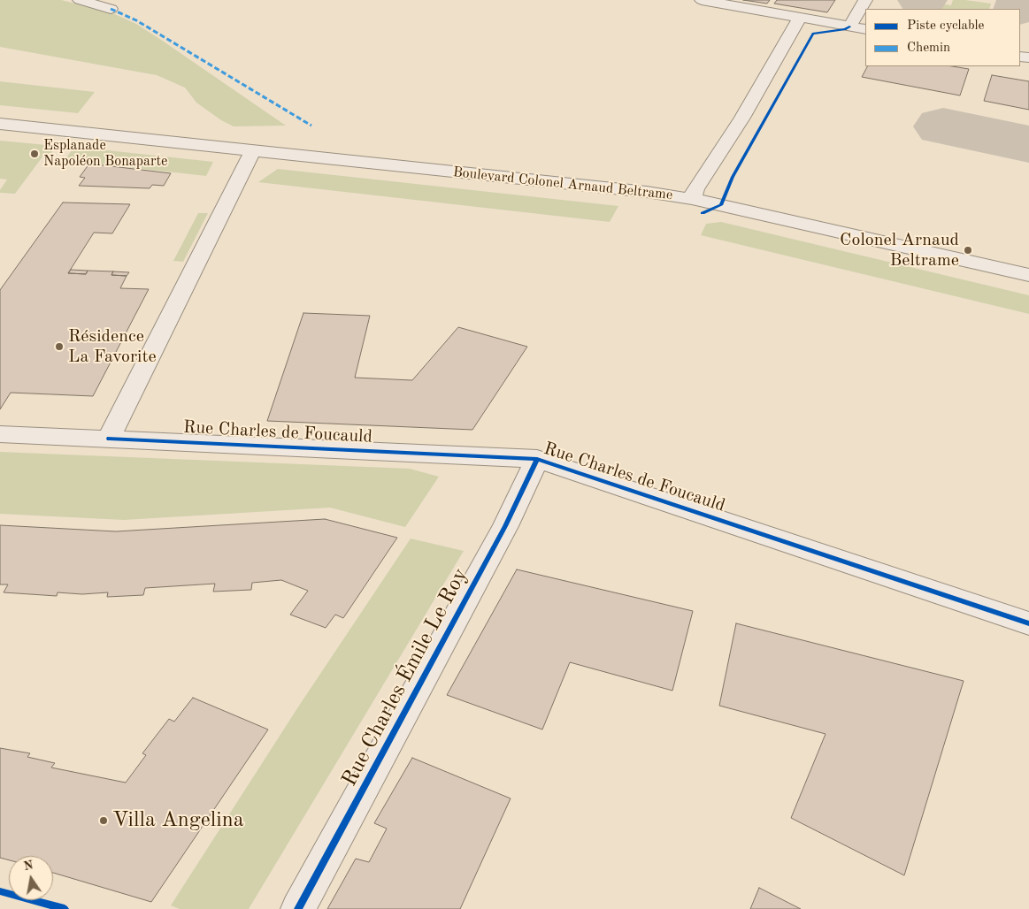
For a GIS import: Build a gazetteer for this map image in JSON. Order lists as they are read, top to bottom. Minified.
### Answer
{"streets":{"street":["Boulevard Colonel Arnaud Beltrame","Rue Charles de Foucauld","Rue Charles Émile Le Roy"]},"crossings":[["Rue Charles de Foucauld","Rue Charles Émile Le Roy"]],"places":["Esplanade Napoléon Bonaparte","Colonel Arnaud Beltrame","Résidence La Favorite","Villa Angelina"],"legend":["Piste cyclable","Chemin"],"north":"top"}
